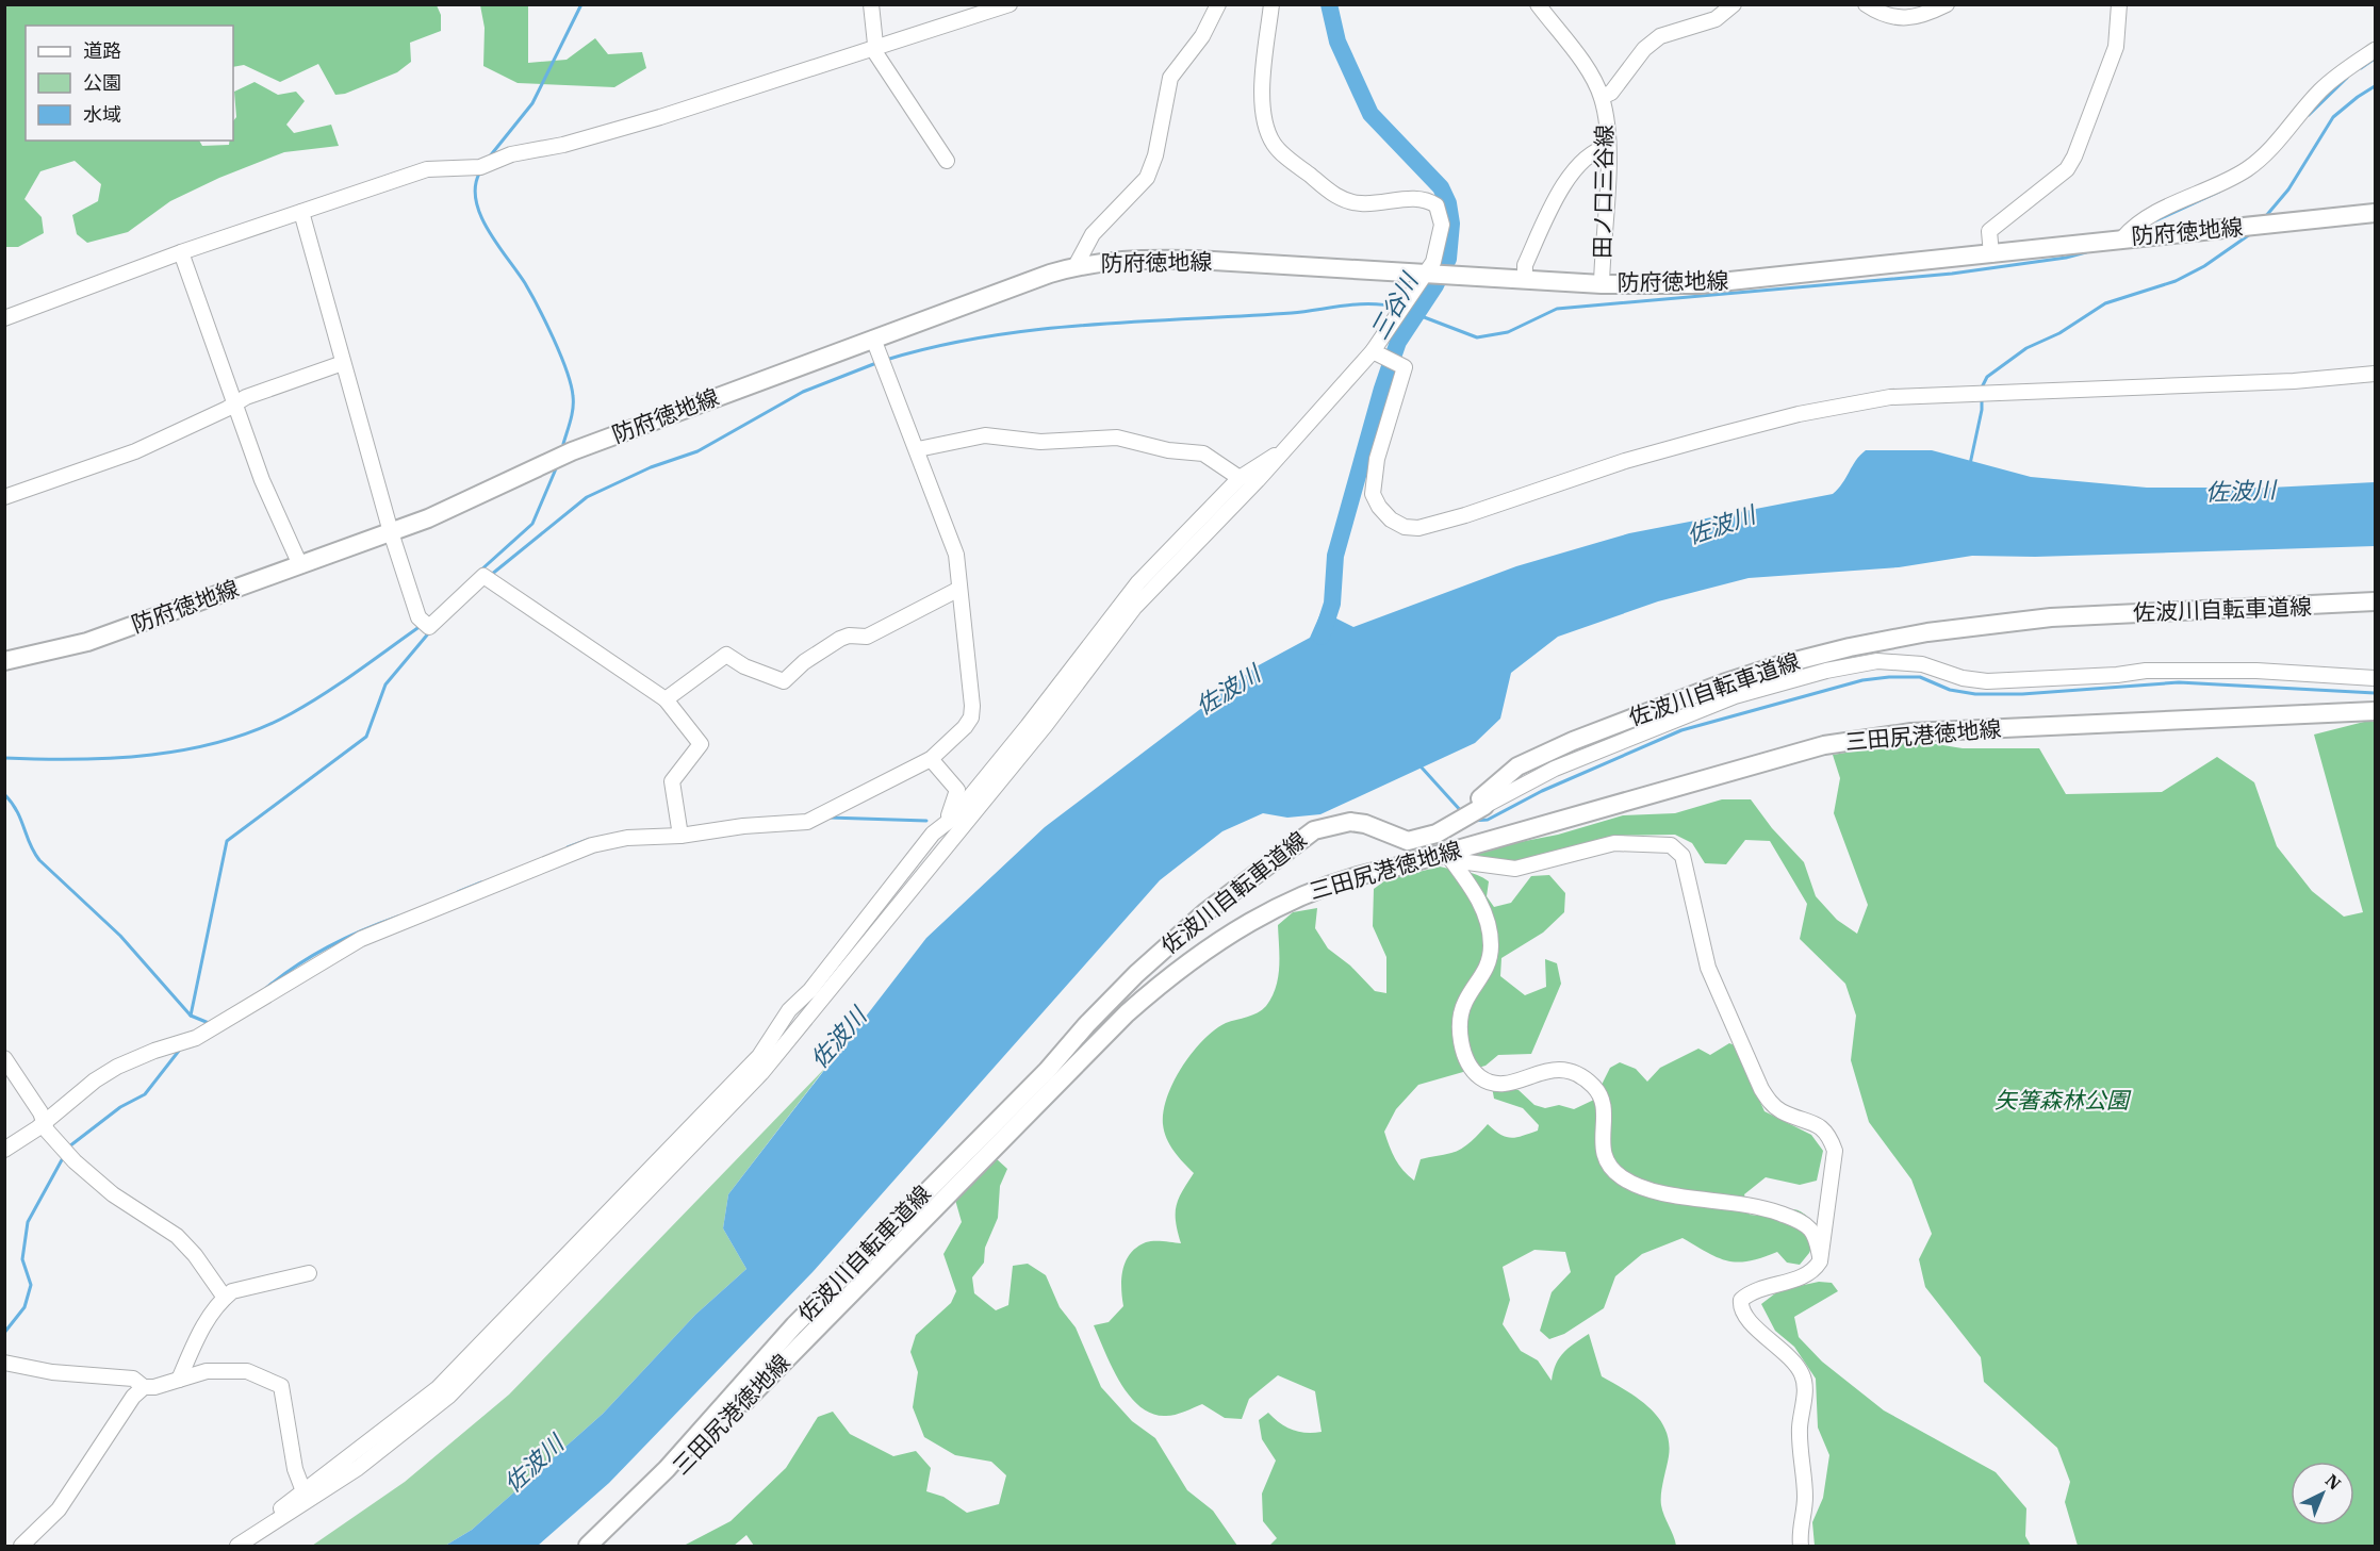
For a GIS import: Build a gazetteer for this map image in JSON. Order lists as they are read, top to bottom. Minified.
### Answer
{"streets":{"main road":["防府徳地線","佐波川自転車道線","三田尻港徳地線"],"street":["田ノ口三谷線"]},"crossings":[["田ノ口三谷線","防府徳地線"]],"water":["三谷川","佐波川"],"parks":["矢箸森林公園"],"legend":["道路","公園","水域"],"north":"top right"}
